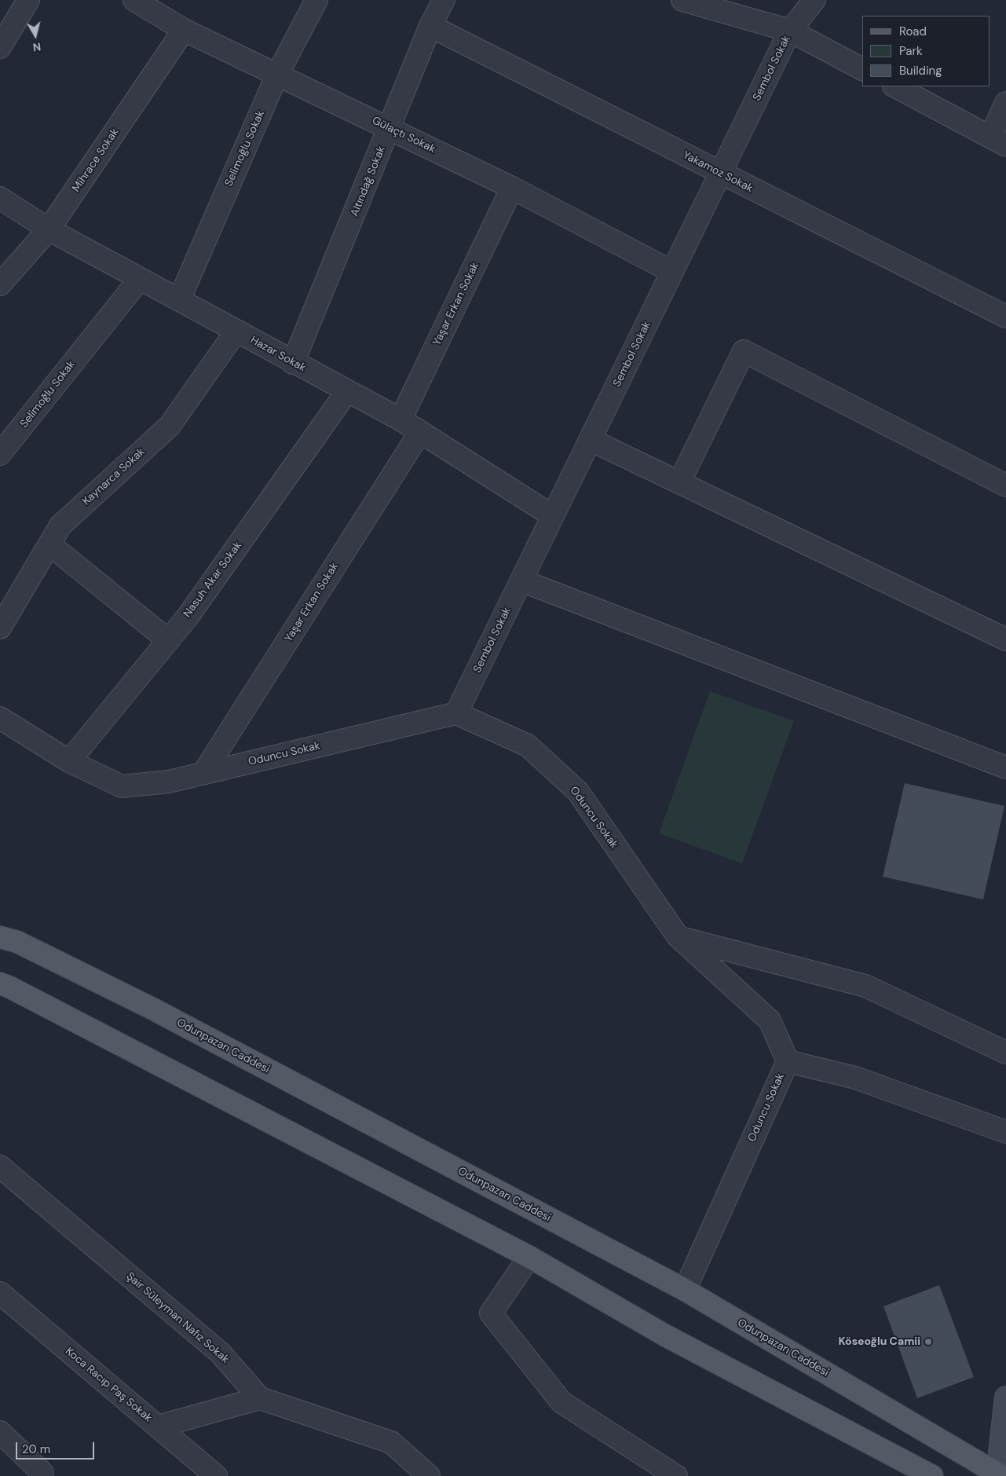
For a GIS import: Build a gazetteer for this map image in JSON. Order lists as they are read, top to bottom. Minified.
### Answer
{"streets":{"main road":["Odunpazarı Caddesi"],"street":["Sembol Sokak","Gülaçtı Sokak","Selimoğlu Sokak","Mihrace Sokak","Yakamoz Sokak","Altındağ Sokak","Yaşar Erkan Sokak","Hazar Sokak","Kaynarca Sokak","Nasuh Akar Sokak","Oduncu Sokak","Şair Süleyman Nafız Sokak","Koca Racıp Paş Sokak"]},"crossings":[["Sembol Sokak","Gülaçtı Sokak"],["Sembol Sokak","Yakamoz Sokak"],["Sembol Sokak","Hazar Sokak"],["Sembol Sokak","Oduncu Sokak"],["Gülaçtı Sokak","Selimoğlu Sokak"],["Gülaçtı Sokak","Mihrace Sokak"],["Gülaçtı Sokak","Altındağ Sokak"],["Gülaçtı Sokak","Yaşar Erkan Sokak"],["Selimoğlu Sokak","Hazar Sokak"],["Mihrace Sokak","Hazar Sokak"],["Yakamoz Sokak","Altındağ Sokak"],["Altındağ Sokak","Hazar Sokak"],["Yaşar Erkan Sokak","Hazar Sokak"],["Yaşar Erkan Sokak","Oduncu Sokak"],["Hazar Sokak","Kaynarca Sokak"],["Hazar Sokak","Nasuh Akar Sokak"],["Nasuh Akar Sokak","Oduncu Sokak"],["Oduncu Sokak","Odunpazarı Caddesi"]],"places":["Köseoğlu Camii"],"legend":["Road","Park","Building"],"scale_bar":"20 m","north":"bottom"}
